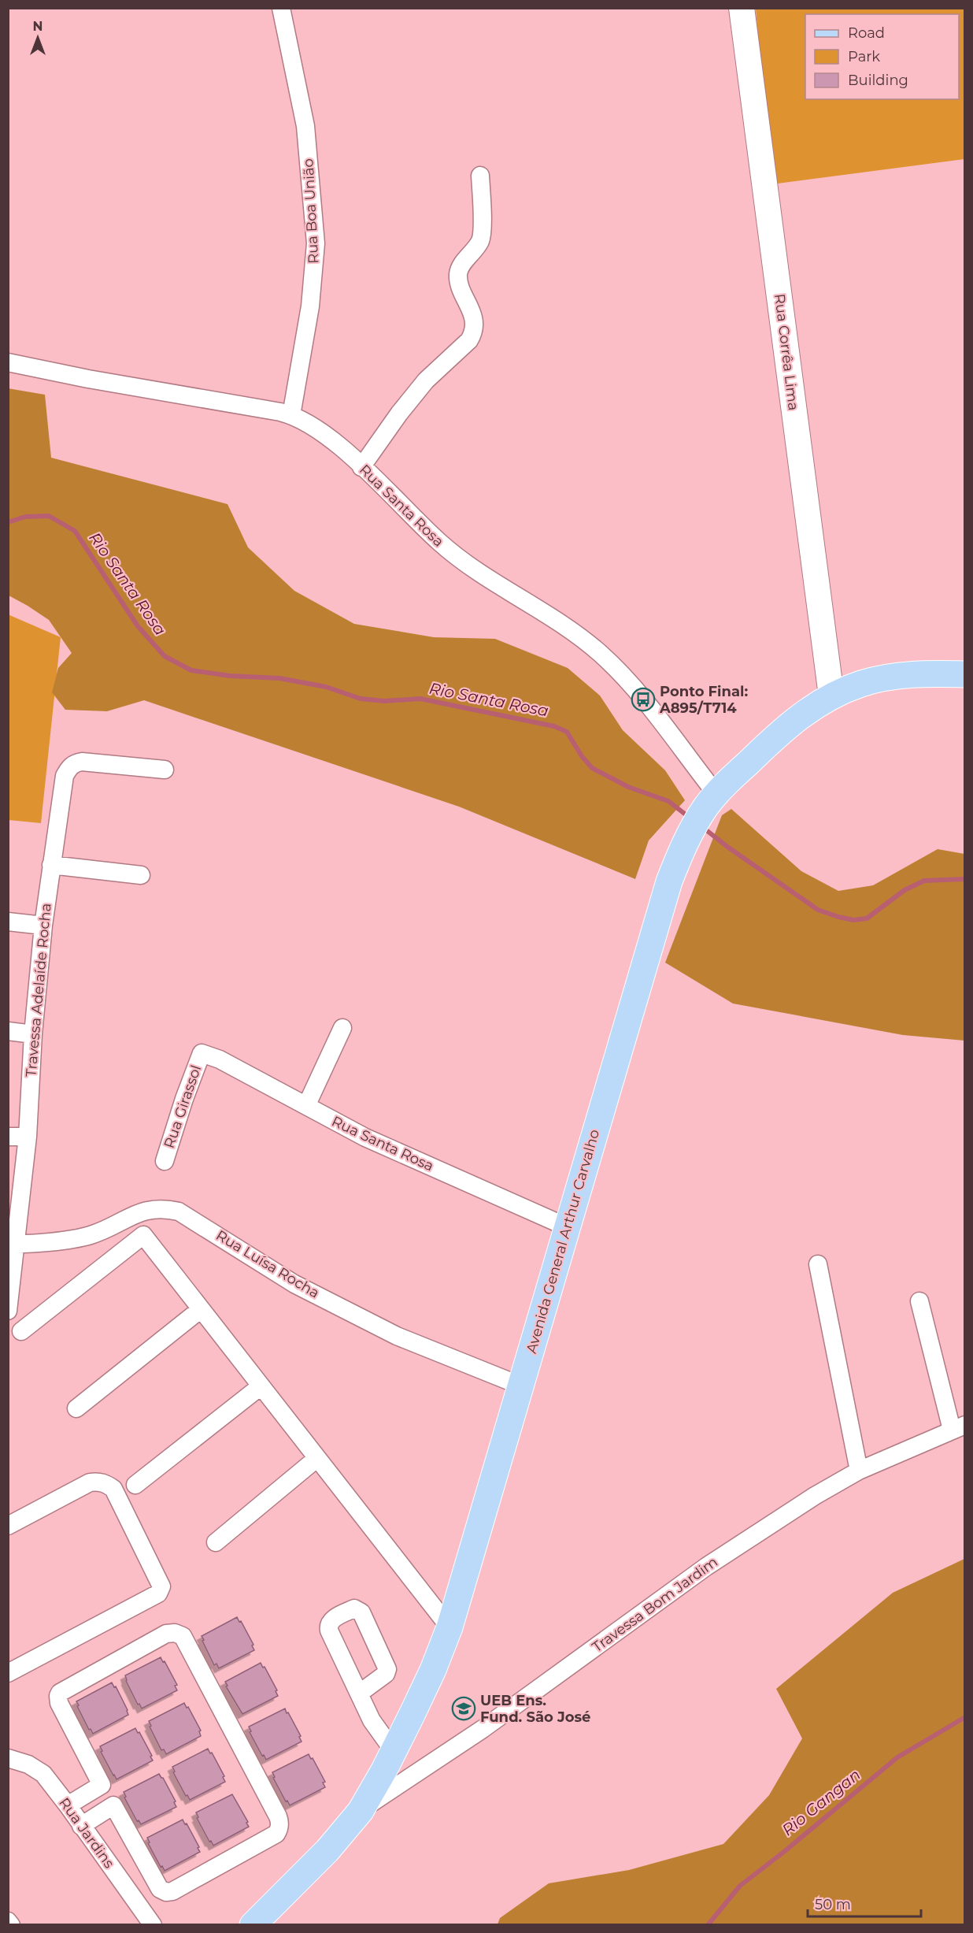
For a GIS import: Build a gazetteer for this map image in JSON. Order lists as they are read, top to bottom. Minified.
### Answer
{"streets":{"main road":["Avenida General Arthur Carvalho"],"street":["Rua Boa União","Rua Corrêa Lima","Rua Santa Rosa","Travessa Adelaíde Rocha","Rua Girassol","Rua Luísa Rocha","Travessa Bom Jardim","Rua Jardins"]},"crossings":[["Rua Boa União","Rua Santa Rosa"],["Rua Corrêa Lima","Avenida General Arthur Carvalho"],["Rua Santa Rosa","Rua Girassol"],["Rua Santa Rosa","Avenida General Arthur Carvalho"],["Travessa Adelaíde Rocha","Rua Luísa Rocha"],["Avenida General Arthur Carvalho","Rua Luísa Rocha"],["Avenida General Arthur Carvalho","Travessa Bom Jardim"]],"water":["Rio Santa Rosa","Rio Gangan"],"places":{"bus stop":["Ponto Final: A895/T714"],"school or university":["UEB Ens. Fund. São José"]},"legend":["Road","Park","Building"],"scale_bar":"50 m","north":"top"}
